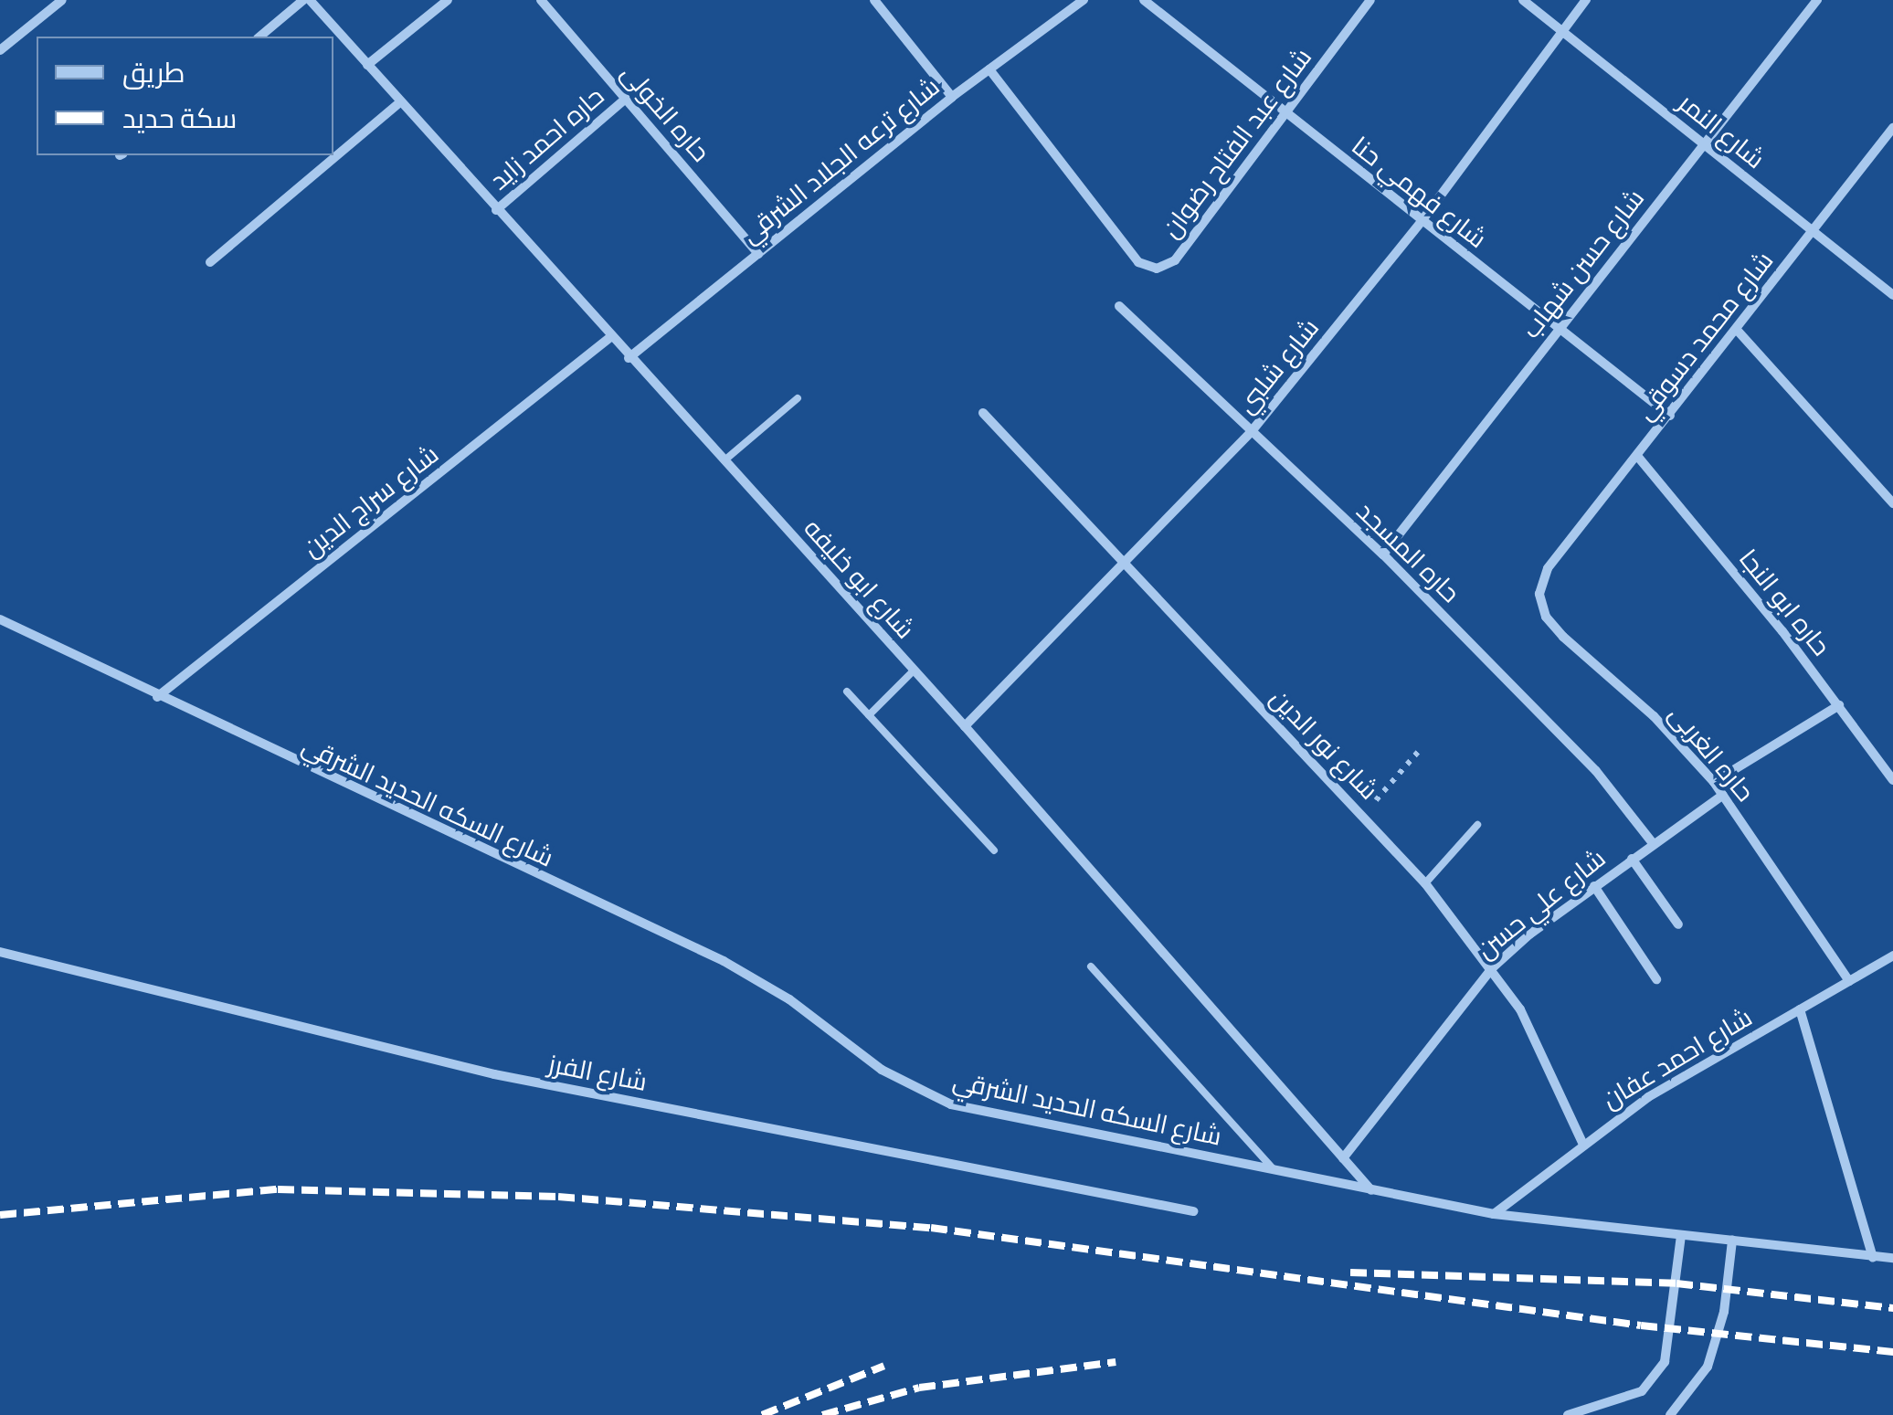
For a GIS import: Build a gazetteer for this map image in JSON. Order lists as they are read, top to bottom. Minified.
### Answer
{"streets":{"street":["حاره الخولى","شارع النمر","حاره احمد زايد","شارع عبد الفتاح رضوان","شارع ترعه الجلاد الشرقي","شارع فهمي حنا","شارع حسن شهاب","شارع محمد دسوقي","شارع شلبي","شارع سراج الدين","حاره المسجد","شارع ابو خليفه","حاره ابو النجا","شارع نور الدين","حاره الغربى","شارع السكه الحديد الشرقي","شارع علي حسن","شارع احمد عفان","شارع الفرز"]},"crossings":[["حاره الخولى","حاره احمد زايد"],["حاره الخولى","شارع ترعه الجلاد الشرقي"],["شارع النمر","شارع حسن شهاب"],["شارع النمر","شارع محمد دسوقي"],["شارع النمر","شارع شلبي"],["حاره احمد زايد","شارع ابو خليفه"],["شارع عبد الفتاح رضوان","شارع ترعه الجلاد الشرقي"],["شارع عبد الفتاح رضوان","شارع فهمي حنا"],["شارع ترعه الجلاد الشرقي","شارع ابو خليفه"],["شارع فهمي حنا","شارع حسن شهاب"],["شارع فهمي حنا","شارع محمد دسوقي"],["شارع فهمي حنا","شارع شلبي"],["شارع حسن شهاب","حاره المسجد"],["شارع محمد دسوقي","حاره ابو النجا"],["شارع محمد دسوقي","حاره الغربى"],["شارع شلبي","حاره المسجد"],["شارع شلبي","شارع ابو خليفه"],["شارع شلبي","شارع نور الدين"],["شارع سراج الدين","شارع ابو خليفه"],["شارع سراج الدين","شارع السكه الحديد الشرقي"],["حاره المسجد","شارع علي حسن"],["شارع ابو خليفه","شارع السكه الحديد الشرقي"],["شارع ابو خليفه","شارع علي حسن"],["شارع نور الدين","شارع علي حسن"],["شارع نور الدين","شارع احمد عفان"],["حاره الغربى","شارع علي حسن"],["حاره الغربى","شارع احمد عفان"],["شارع السكه الحديد الشرقي","شارع احمد عفان"]],"legend":["طريق","سكة حديد"]}
